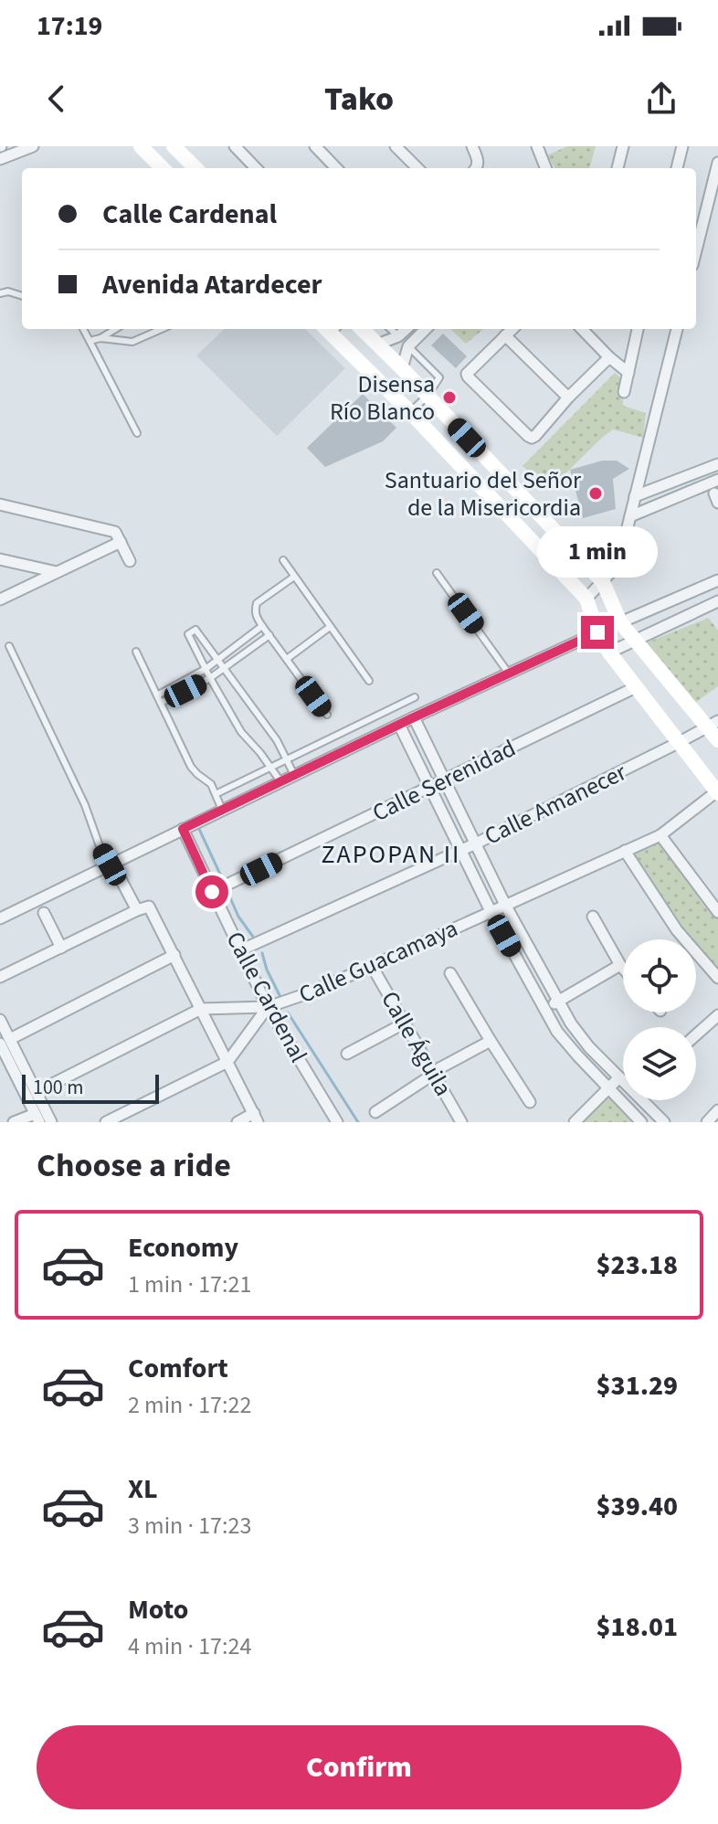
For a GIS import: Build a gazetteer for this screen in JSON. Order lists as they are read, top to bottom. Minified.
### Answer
{"streets":{"street":["Calle Serenidad","Calle Amanecer","Calle Guacamaya","Calle Cardenal","Calle Águila"]},"crossings":[["Calle Serenidad","Calle Cardenal"],["Calle Amanecer","Calle Cardenal"],["Calle Guacamaya","Calle Cardenal"],["Calle Guacamaya","Calle Águila"]],"districts":["ZAPOPAN II"],"places":["Disensa Río Blanco","Santuario del Señor de la Misericordia"],"scale_bar":"100 m","page":{"status":"17:19","header":"Tako","banner":["Calle Cardenal","Avenida Atardecer"],"bubble":"1 min","scale":"100 m","heading":"Choose a ride","list":[{"name":"Economy","note":"1 min · 17:21","value":"$23.18"},{"name":"Comfort","note":"2 min · 17:22","value":"$31.29"},{"name":"XL","note":"3 min · 17:23","value":"$39.40"},{"name":"Moto","note":"4 min · 17:24","value":"$18.01"}],"buttons":"Confirm"}}
